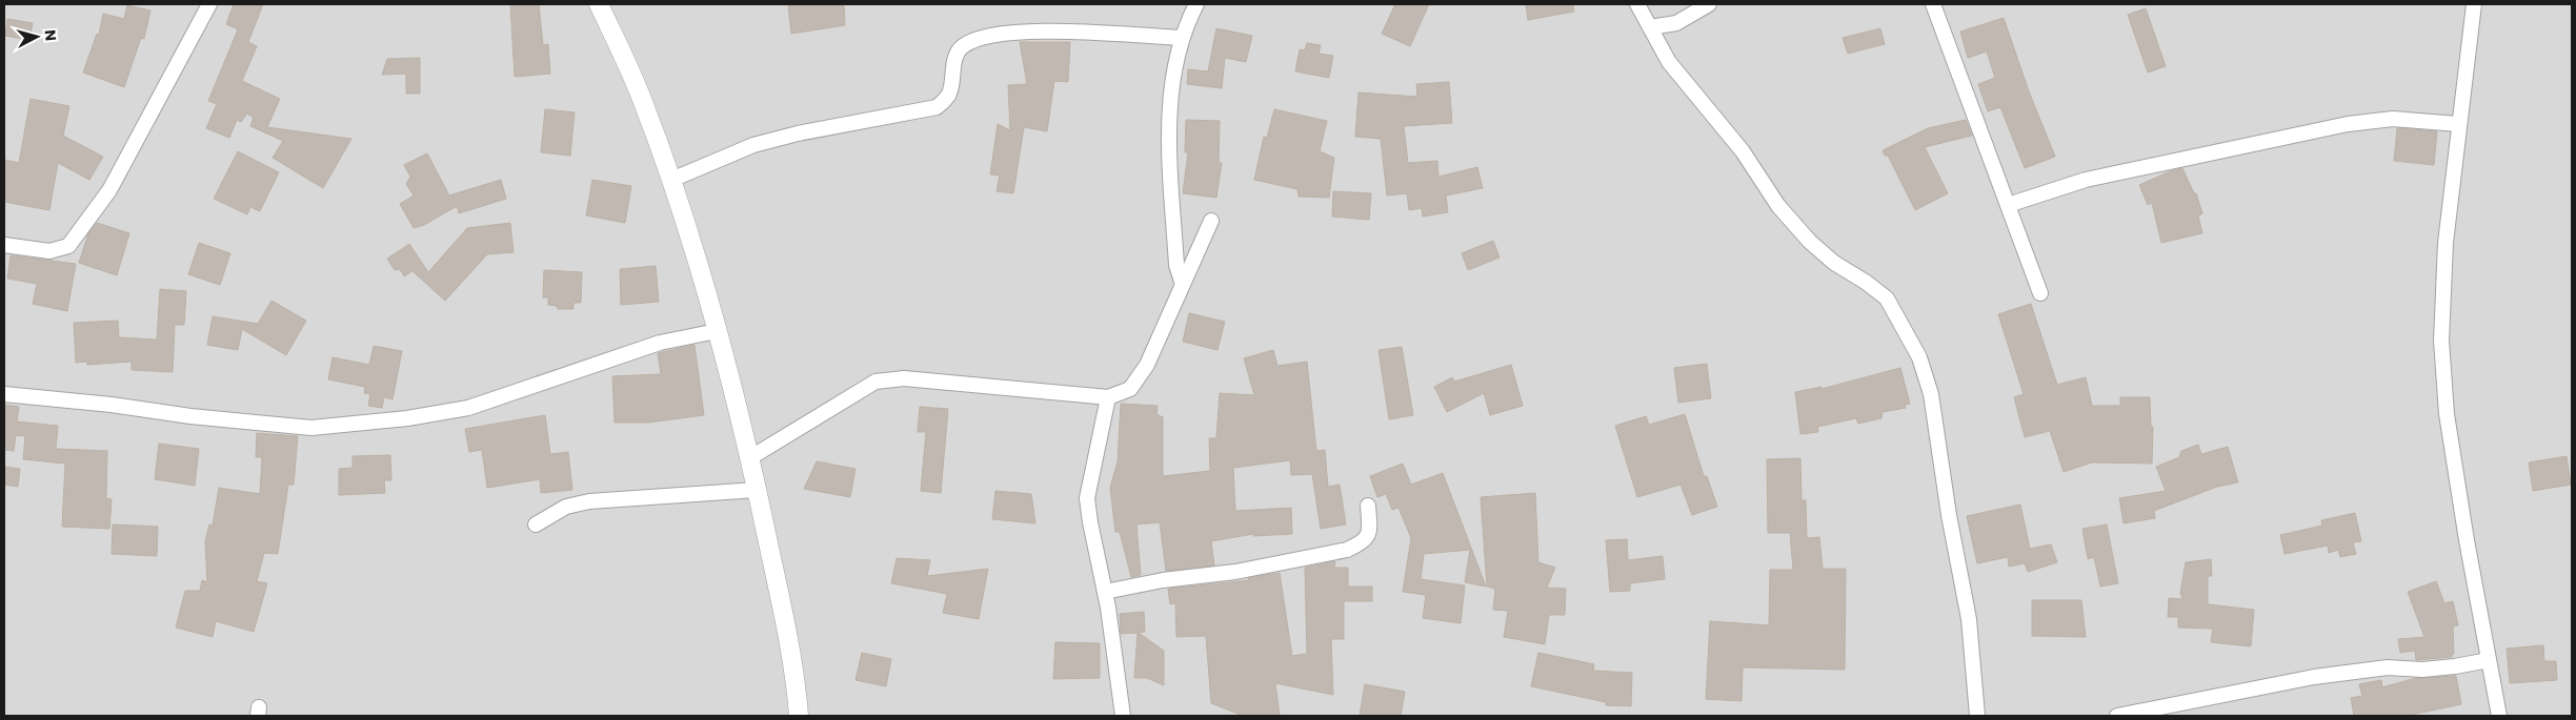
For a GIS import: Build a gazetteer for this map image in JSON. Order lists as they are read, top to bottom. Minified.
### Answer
{"north":"right"}
